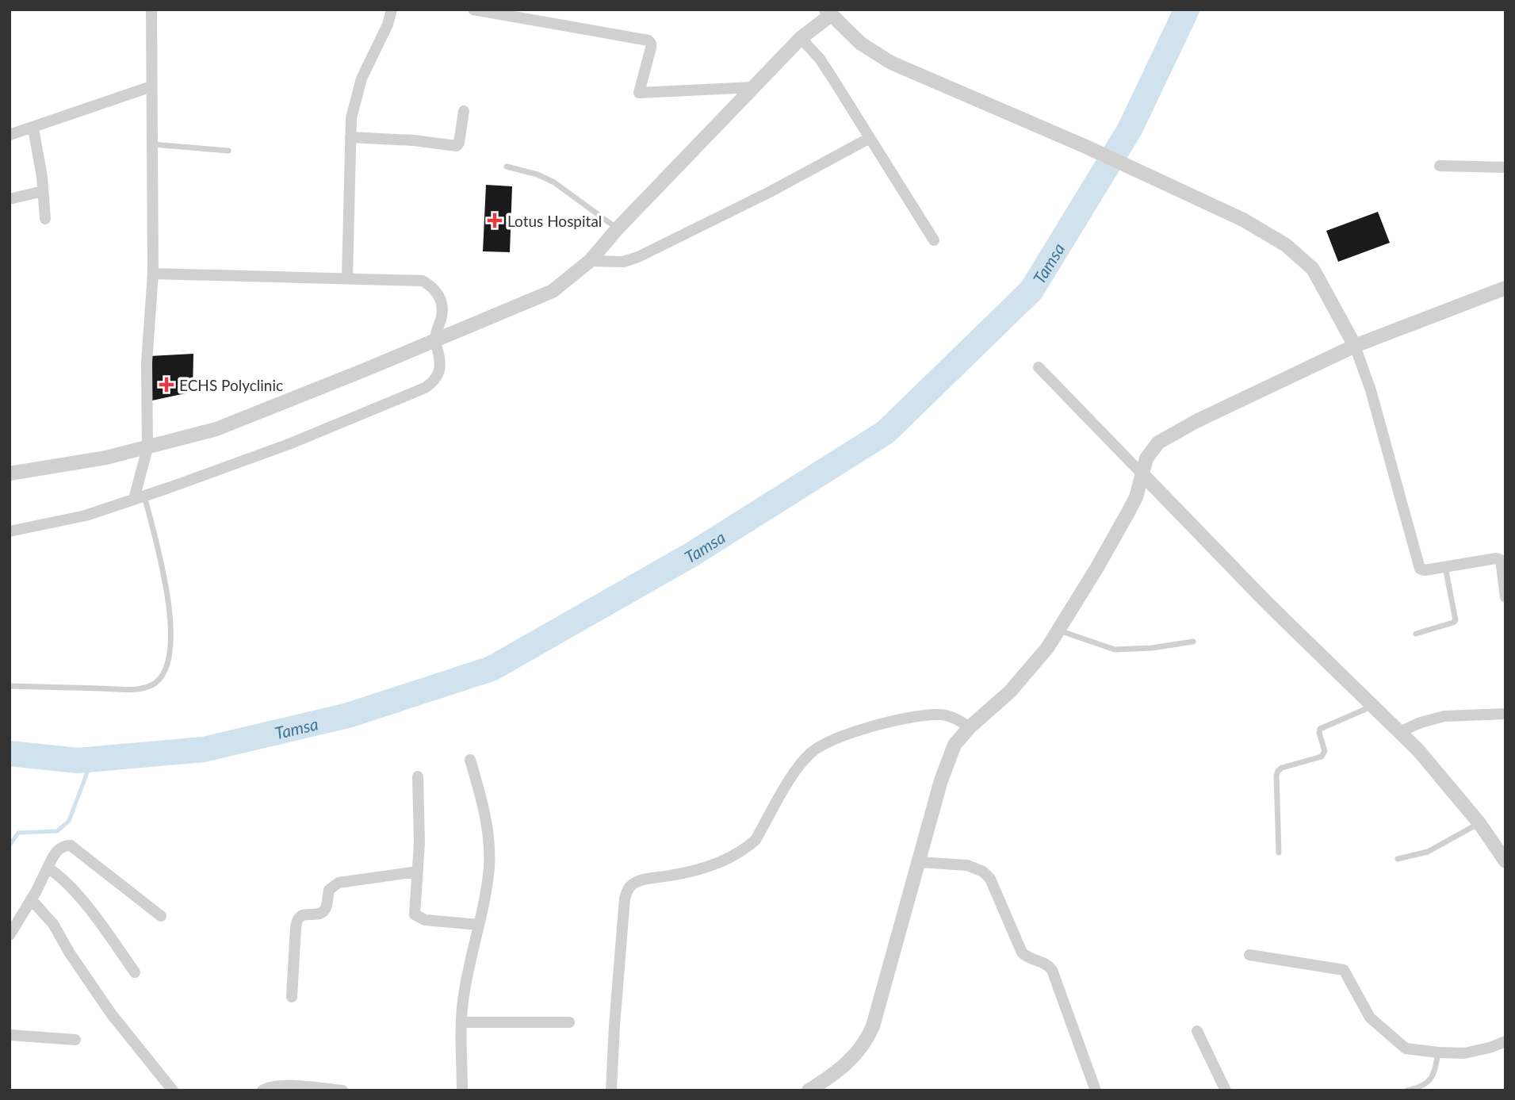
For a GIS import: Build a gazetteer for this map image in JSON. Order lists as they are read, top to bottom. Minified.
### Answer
{"water":["Tamsa"],"places":{"health":["Lotus Hospital","ECHS Polyclinic"]}}
